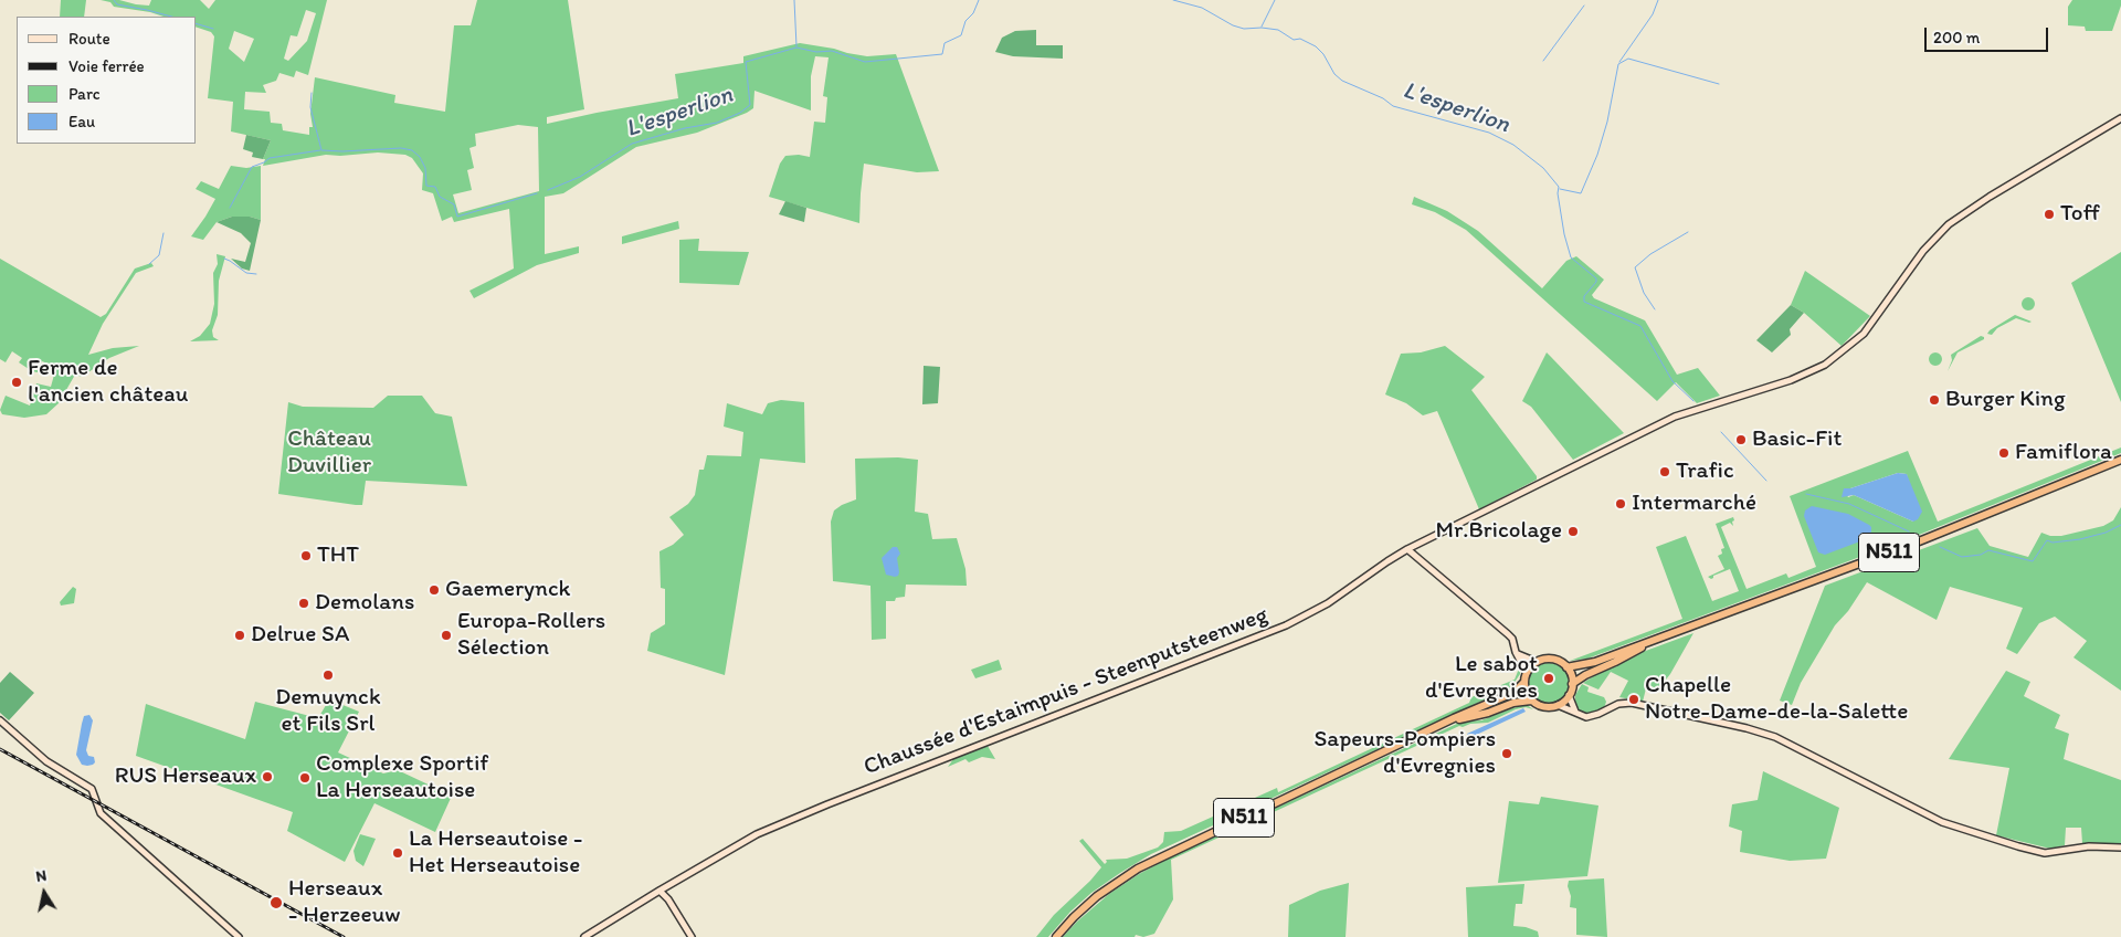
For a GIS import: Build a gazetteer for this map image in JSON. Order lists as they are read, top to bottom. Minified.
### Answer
{"streets":{"highway":["N511"],"main road":["Chaussée d'Estaimpuis - Steenputsteenweg"]},"water":["L'esperlion"],"parks":["Château Duvillier"],"places":["Toff","Ferme de l'ancien château","Burger King","Basic-Fit","Famiflora","Trafic","Intermarché","Mr.Bricolage","THT","Gaemerynck","Demolans","Delrue SA","Europa-Rollers Sélection","Demuynck et Fils Srl","Le sabot d'Evregnies","Chapelle Notre-Dame-de-la-Salette","Sapeurs-Pompiers d'Evregnies","RUS Herseaux","Complexe Sportif La Herseautoise","La Herseautoise - Het Herseautoise","Herseaux - Herzeeuw"],"legend":["Route","Voie ferrée","Parc","Eau"],"scale_bar":"200 m","north":"top"}
